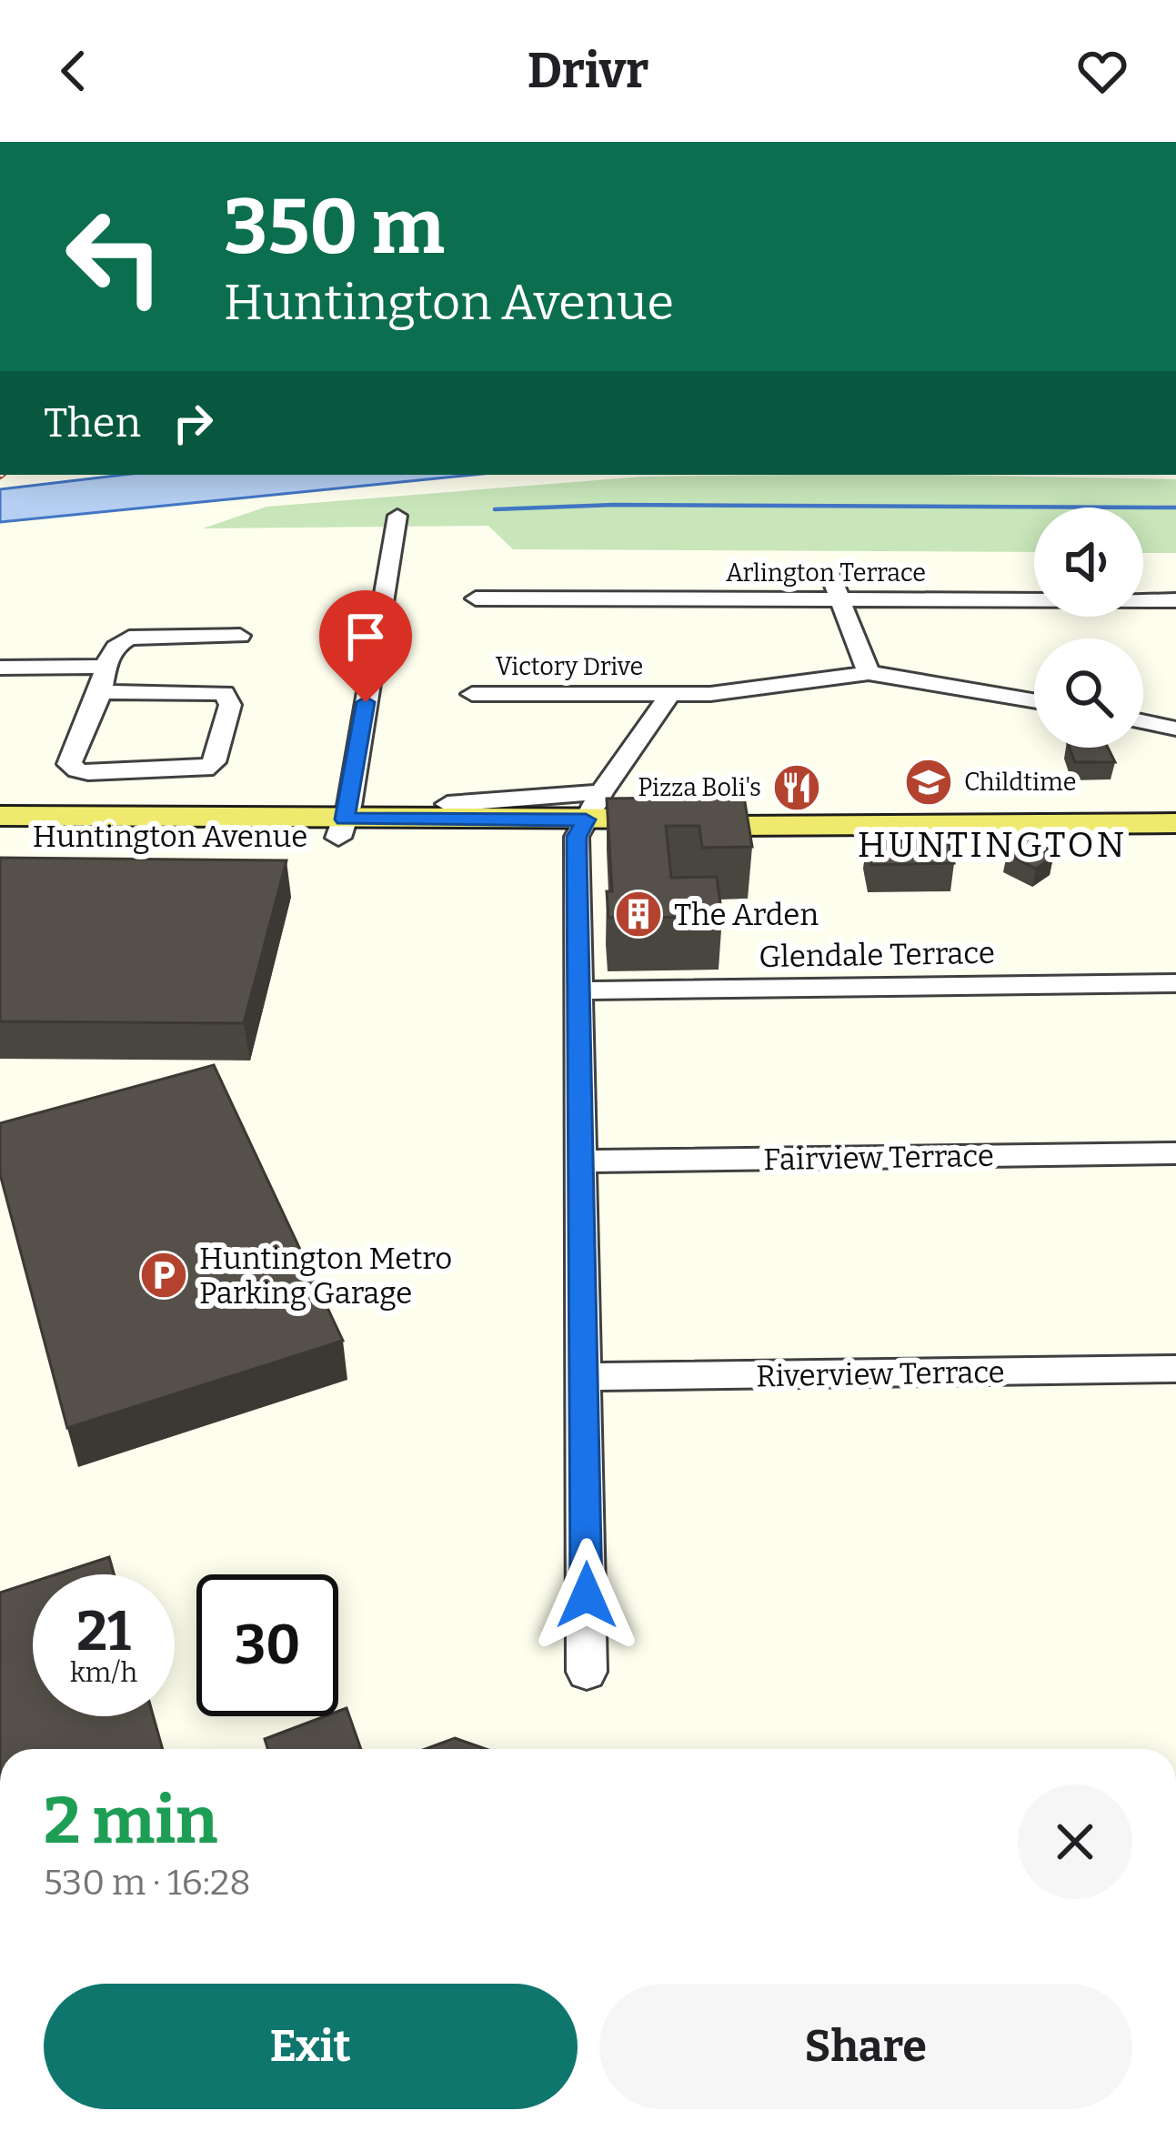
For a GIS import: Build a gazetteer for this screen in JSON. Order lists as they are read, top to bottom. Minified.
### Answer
{"streets":{"main road":["Huntington Avenue"],"street":["Arlington Terrace","Victory Drive","Glendale Terrace","Fairview Terrace","Riverview Terrace"]},"districts":["HUNTINGTON"],"places":{"school or university":["Childtime"],"restaurant":["Pizza Boli's"],"building":["The Arden"],"parking":["Huntington Metro Parking Garage"]},"page":{"header":"Drivr","turn":["350 m","Huntington Avenue"],"then":"Then","speed":"21 km/h","limit":"30","heading":["2 min","530 m · 16:28"],"buttons":["Exit","Share"]}}
